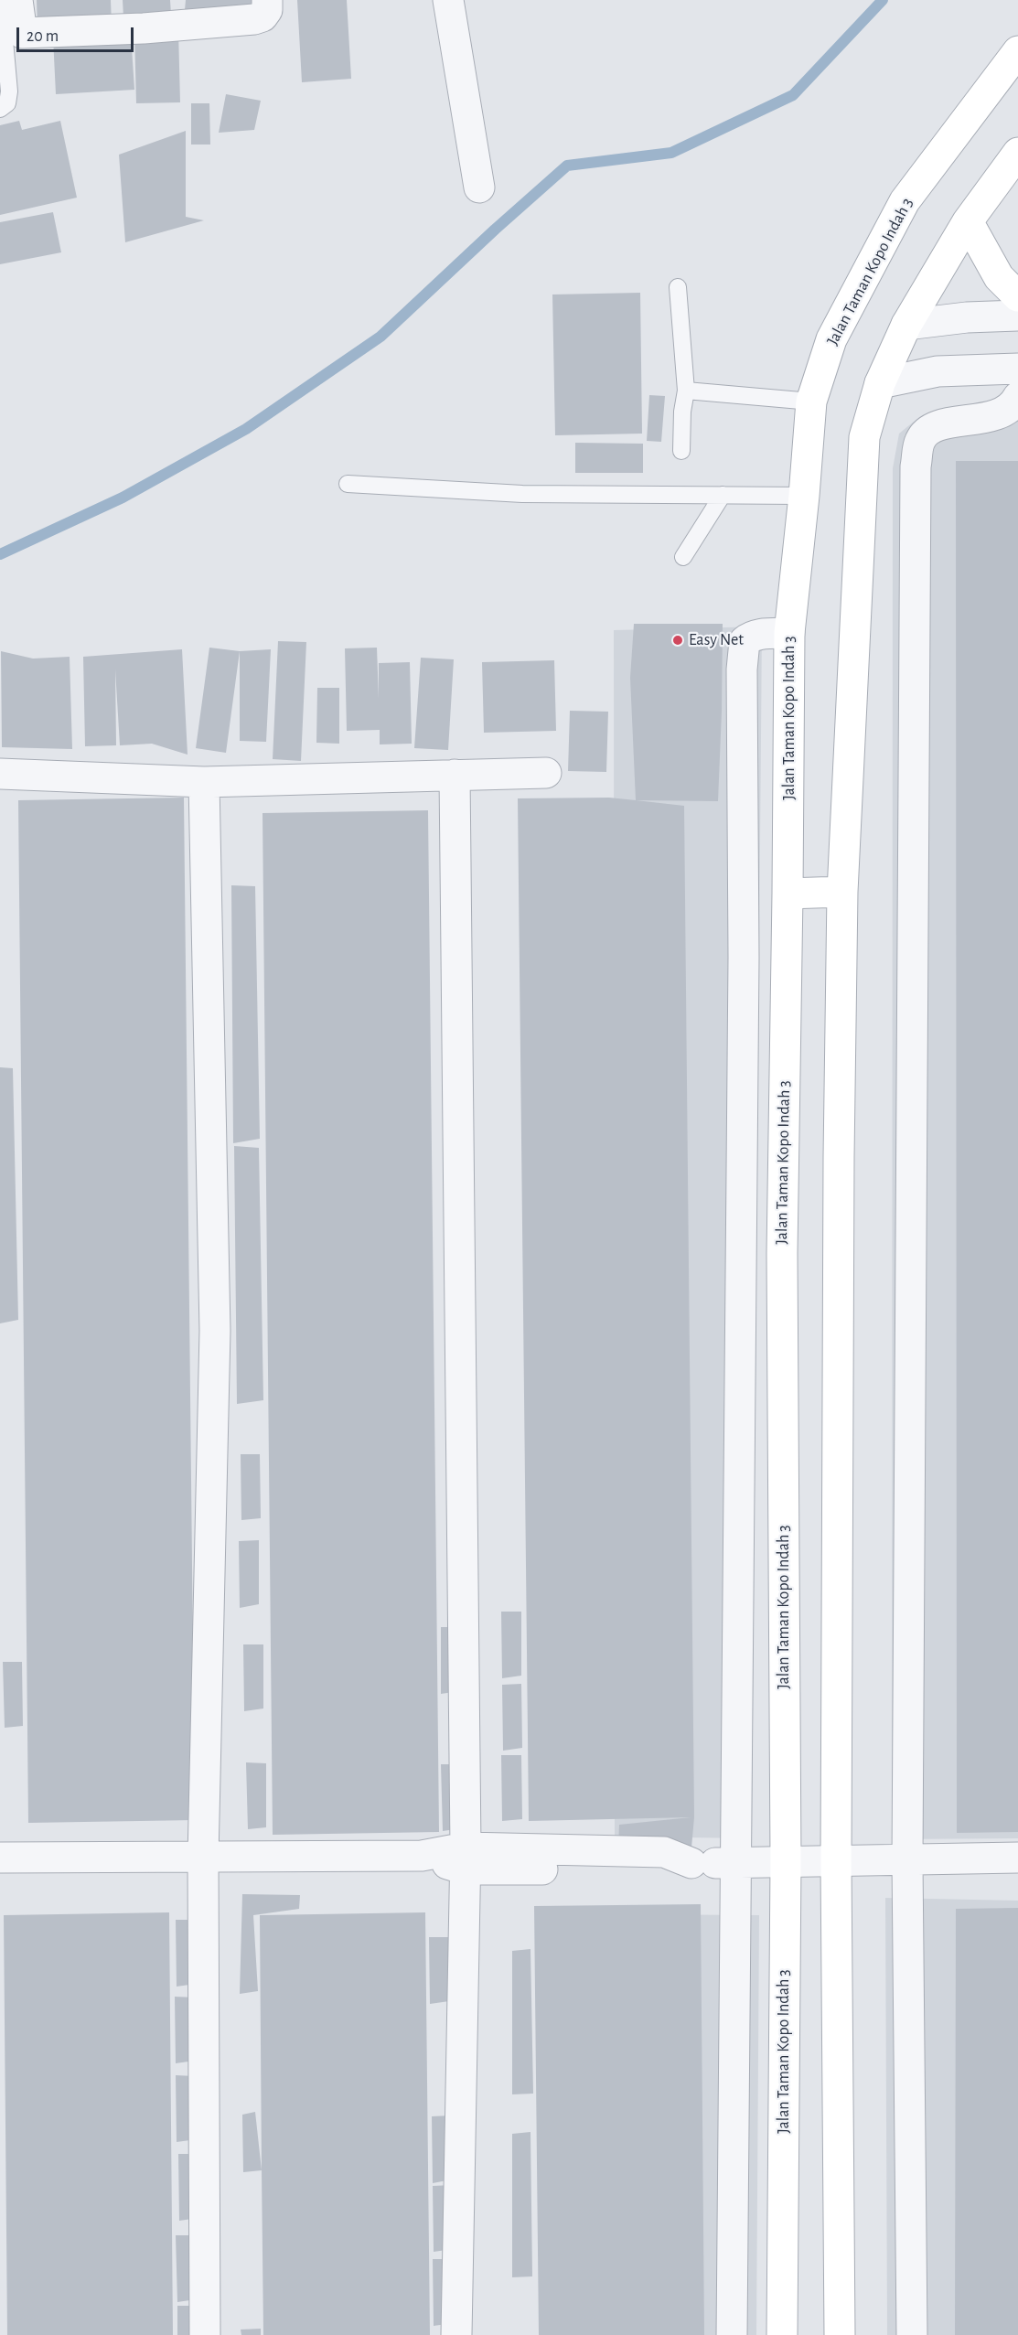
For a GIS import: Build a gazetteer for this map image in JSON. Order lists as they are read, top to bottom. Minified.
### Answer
{"streets":{"main road":["Jalan Taman Kopo Indah 3"]},"places":["Easy Net"],"scale_bar":"20 m"}
